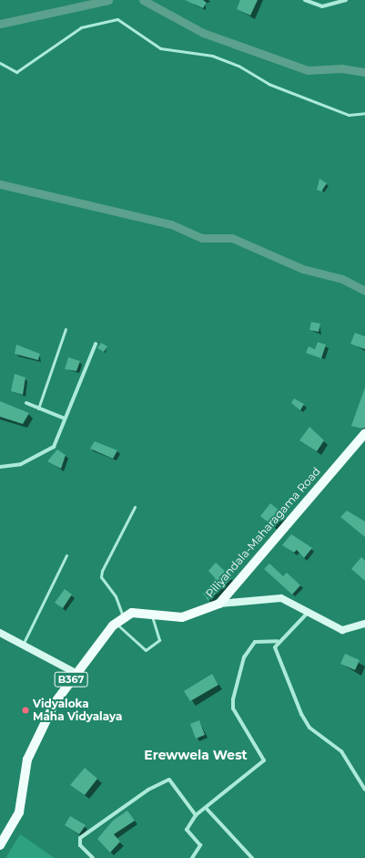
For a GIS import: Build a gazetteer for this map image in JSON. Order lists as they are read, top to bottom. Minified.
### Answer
{"streets":{"main road":["Piliyandala-Maharagama Road","B367"]},"crossings":[["Piliyandala-Maharagama Road","B367"]],"districts":["Erewwela West"],"places":["Vidyaloka Maha Vidyalaya"]}
